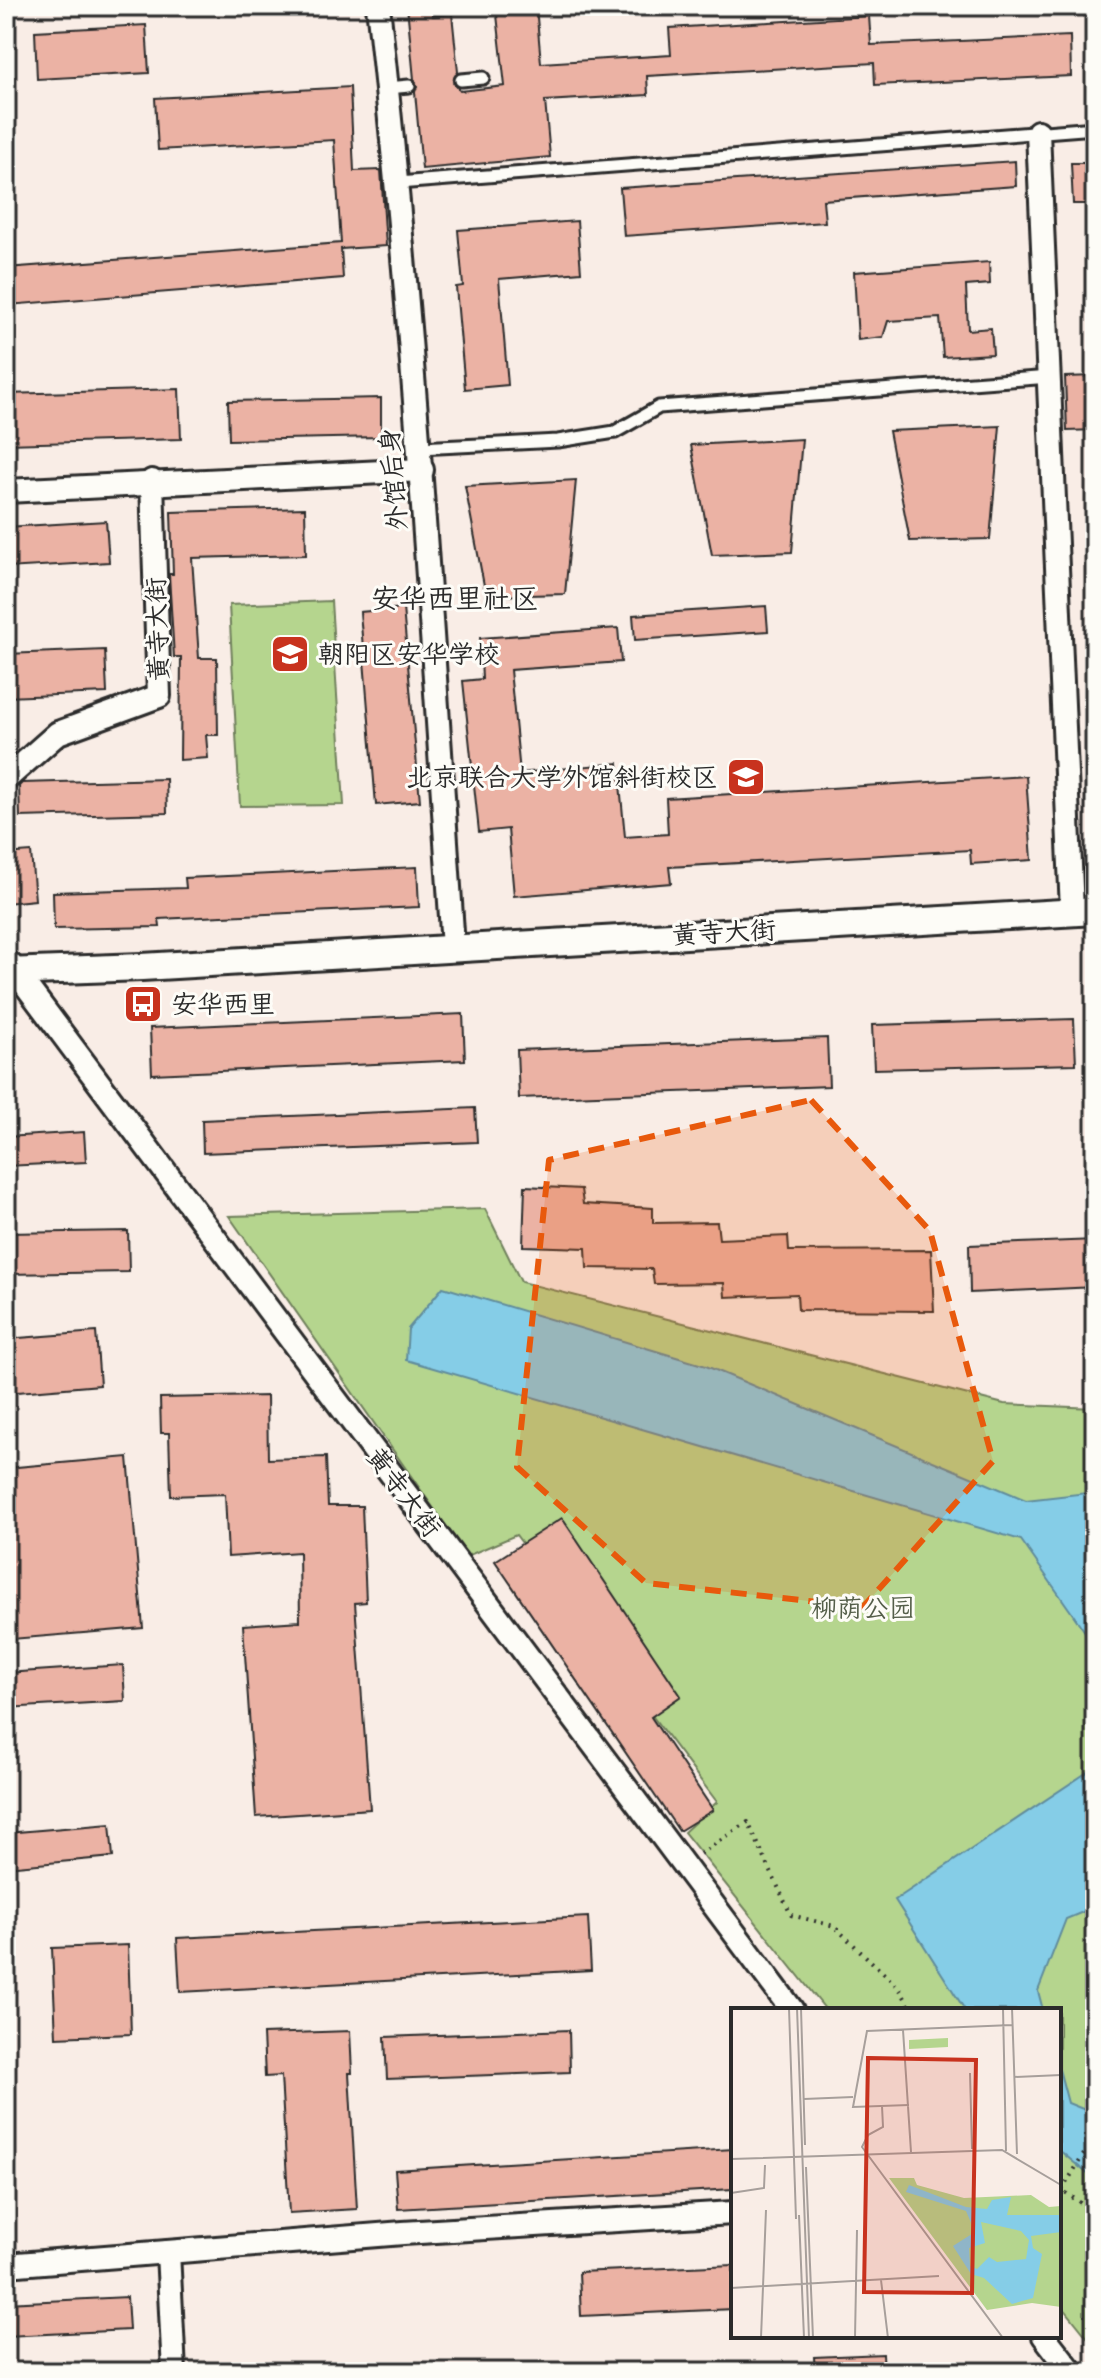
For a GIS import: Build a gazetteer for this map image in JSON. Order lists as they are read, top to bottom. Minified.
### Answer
{"streets":{"street":["外馆后身","黄寺大街"]},"crossings":[["外馆后身","黄寺大街"]],"districts":["安华西里社区"],"parks":["柳荫公园"],"places":{"school or university":["朝阳区安华学校","北京联合大学外馆斜街校区"],"bus stop":["安华西里"]}}
